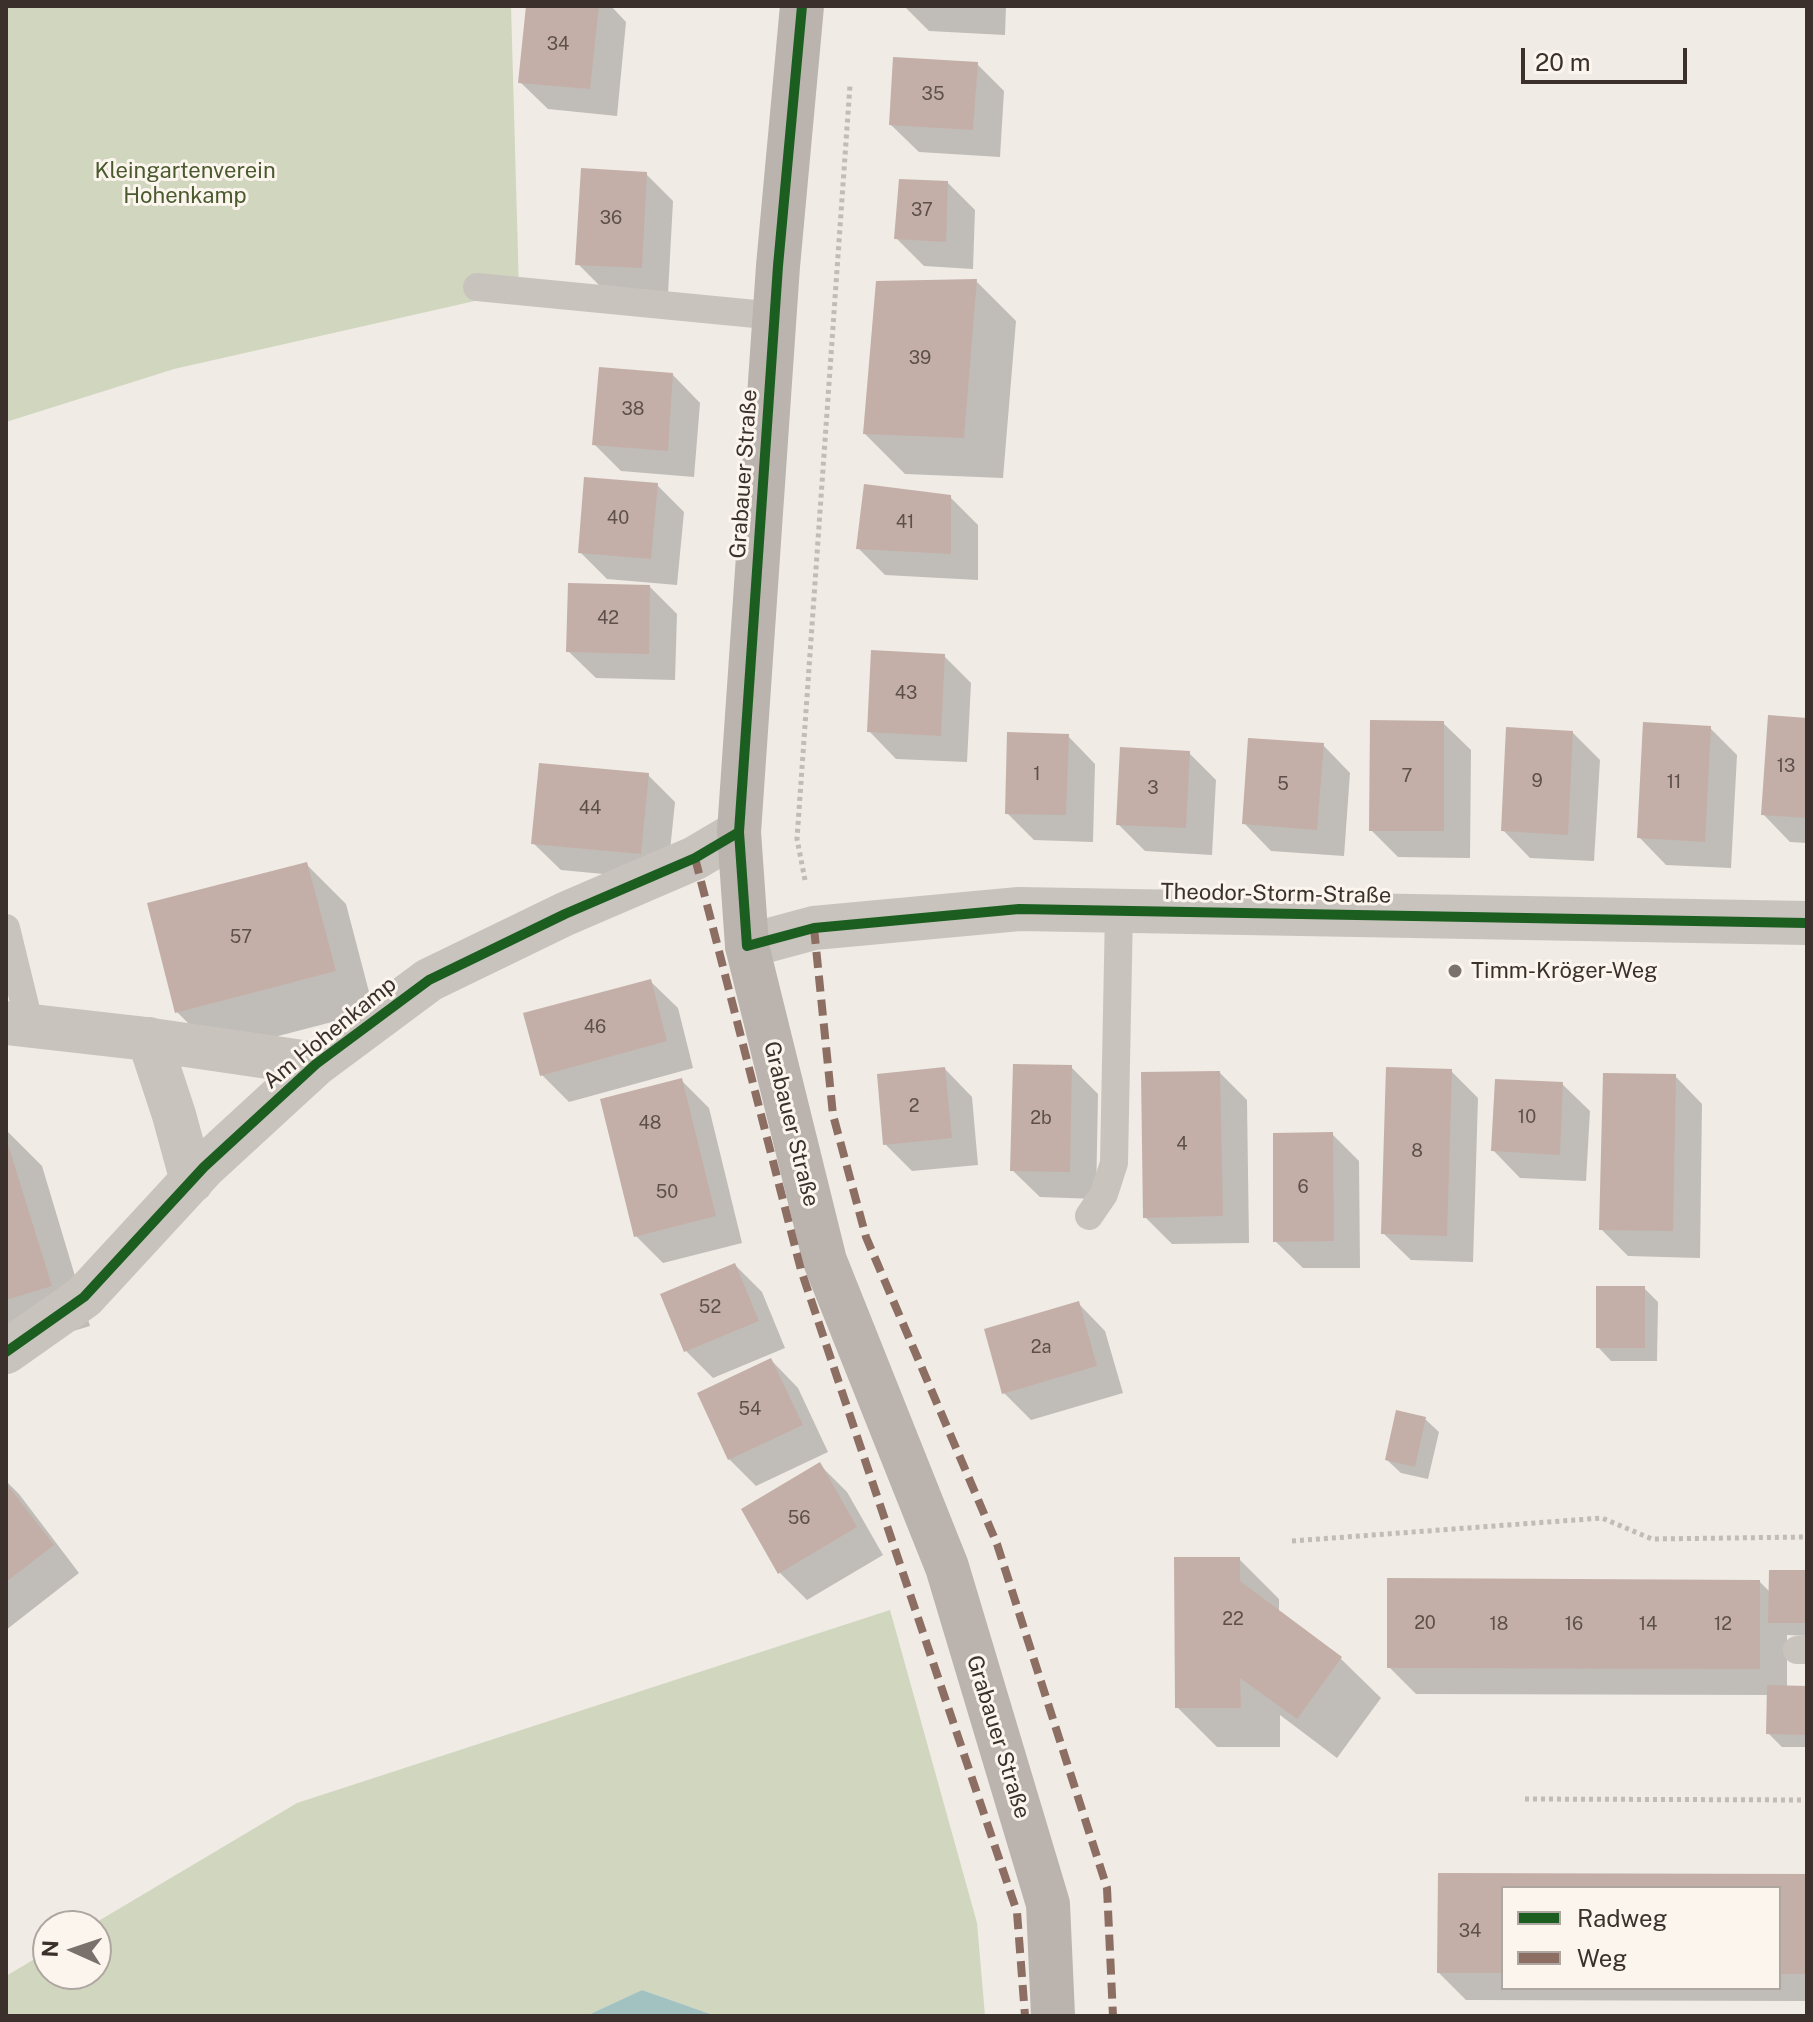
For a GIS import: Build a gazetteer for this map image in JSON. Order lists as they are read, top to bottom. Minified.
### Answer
{"streets":{"main road":["Grabauer Straße"],"street":["Theodor-Storm-Straße","Am Hohenkamp"]},"crossings":[["Grabauer Straße","Theodor-Storm-Straße"],["Grabauer Straße","Am Hohenkamp"]],"parks":["Kleingartenverein Hohenkamp"],"places":["Timm-Kröger-Weg"],"house_numbers":["34","35","37","36","39","38","40","41","42","43","13","1","7","9","11","5","3","44","57","46","2","10","2b","48","4","8","6","50","52","2a","54","56","22","20","18","16","14","12","34"],"legend":["Radweg","Weg"],"scale_bar":"20 m","north":"left"}
